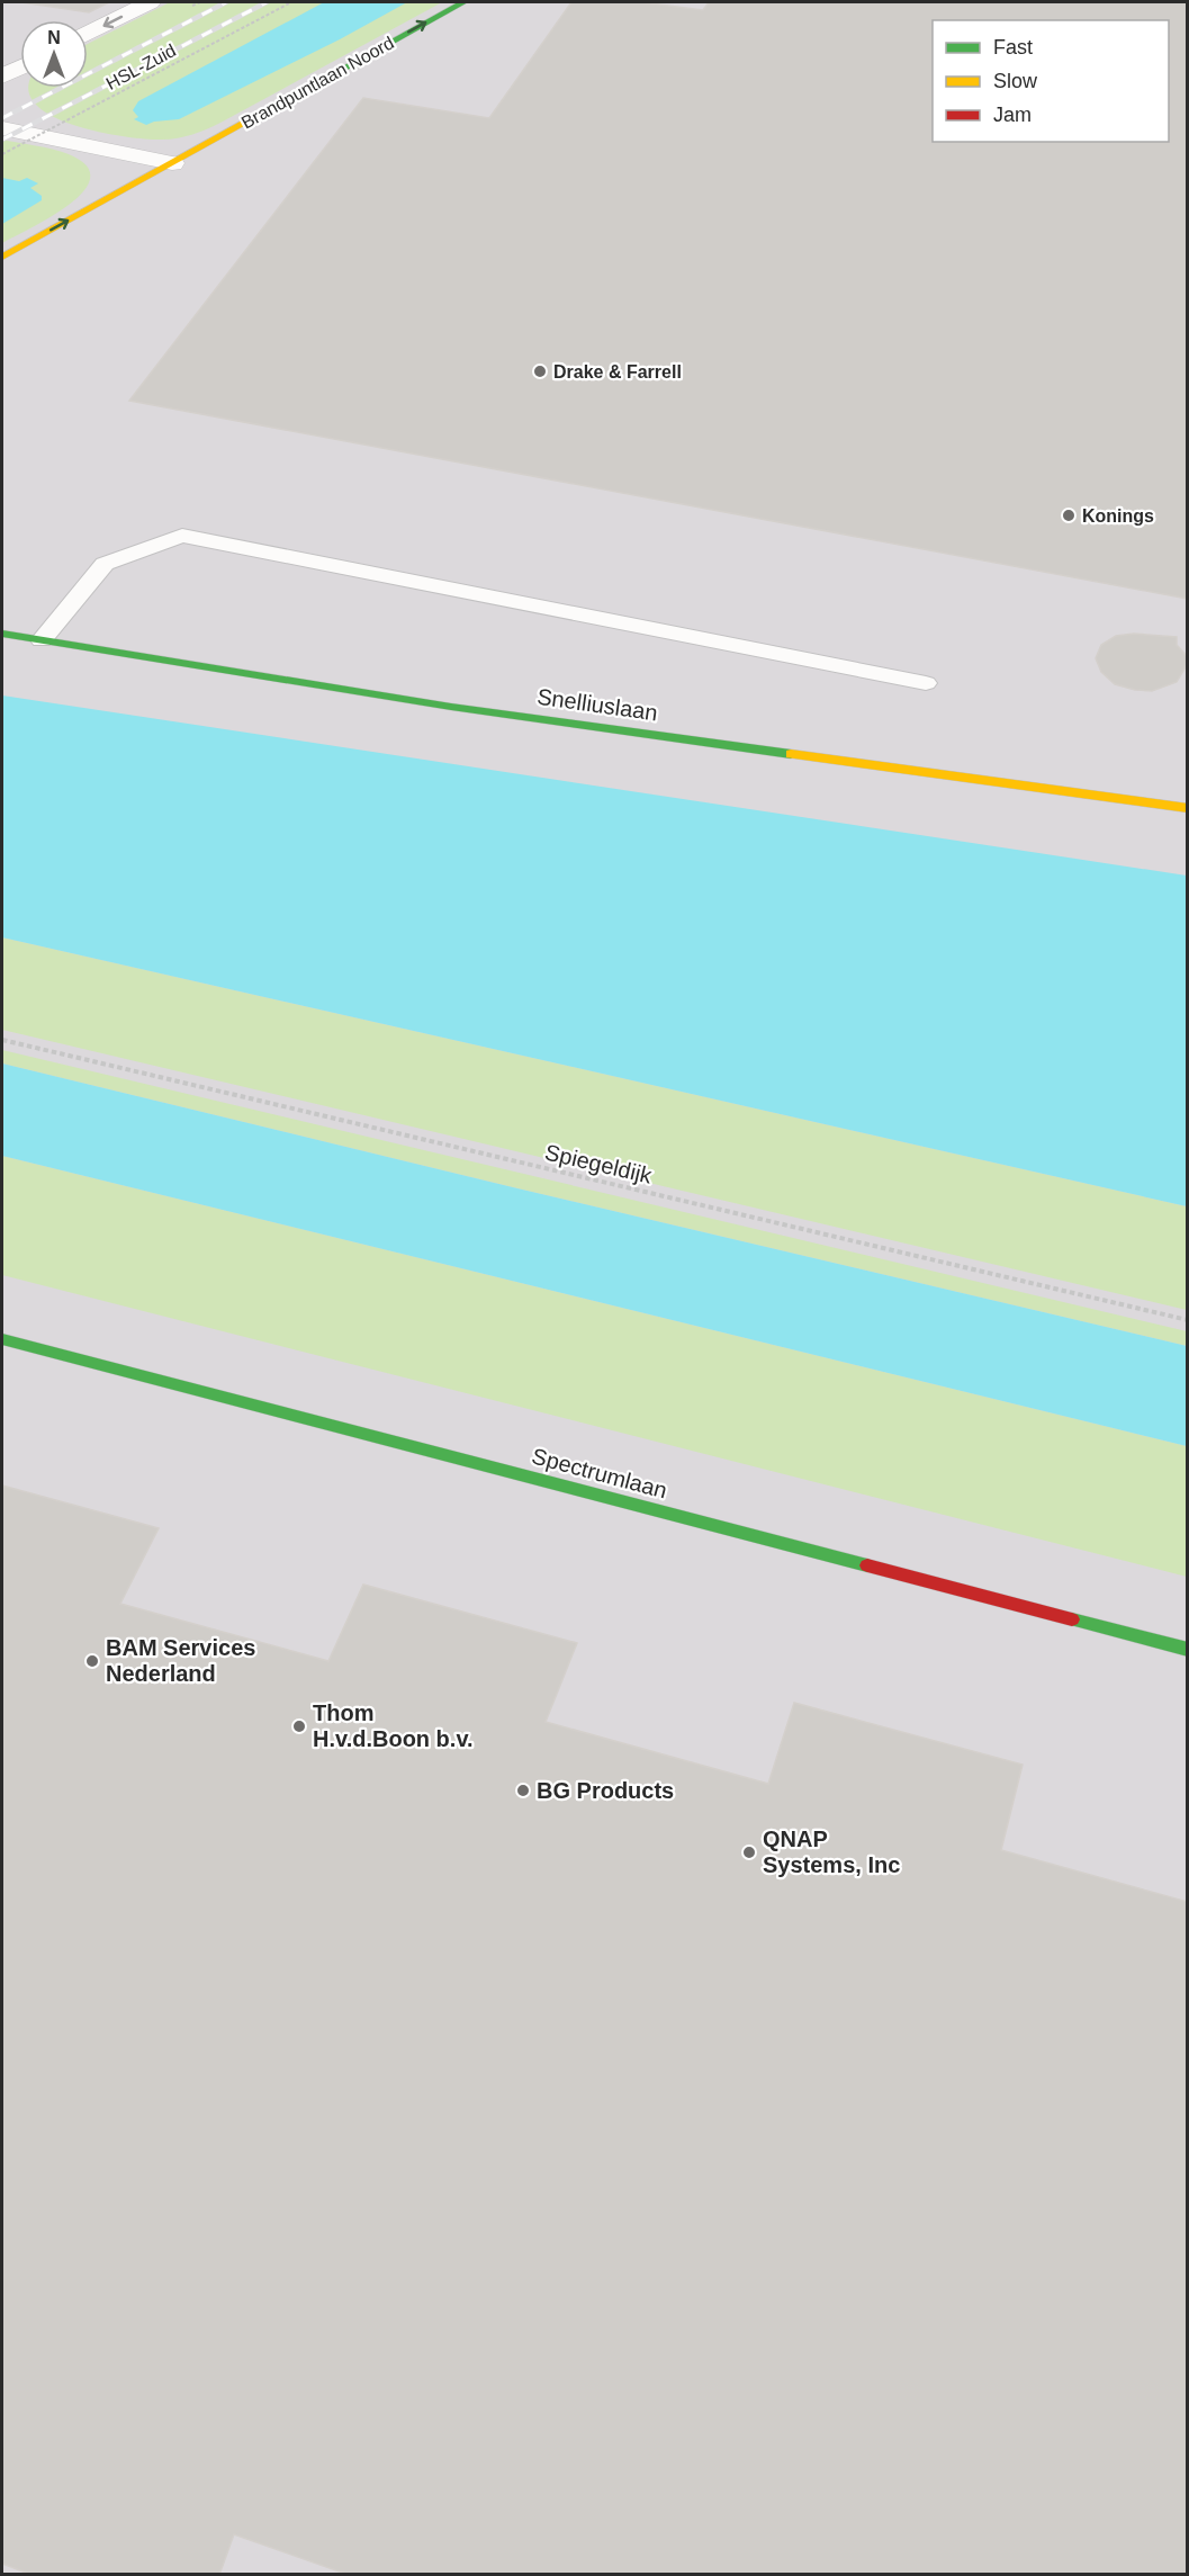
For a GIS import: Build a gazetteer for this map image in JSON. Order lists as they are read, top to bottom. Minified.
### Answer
{"streets":{"street":["Brandpuntlaan Noord","Snelliuslaan","Spectrumlaan"],"path":["HSL-Zuid","Spiegeldijk"]},"one_way":["Brandpuntlaan Noord"],"places":["Drake & Farrell","Konings","BAM Services Nederland","Thom H.v.d.Boon b.v.","BG Products","QNAP Systems, Inc"],"legend":["Fast","Slow","Jam"],"north":"top"}
